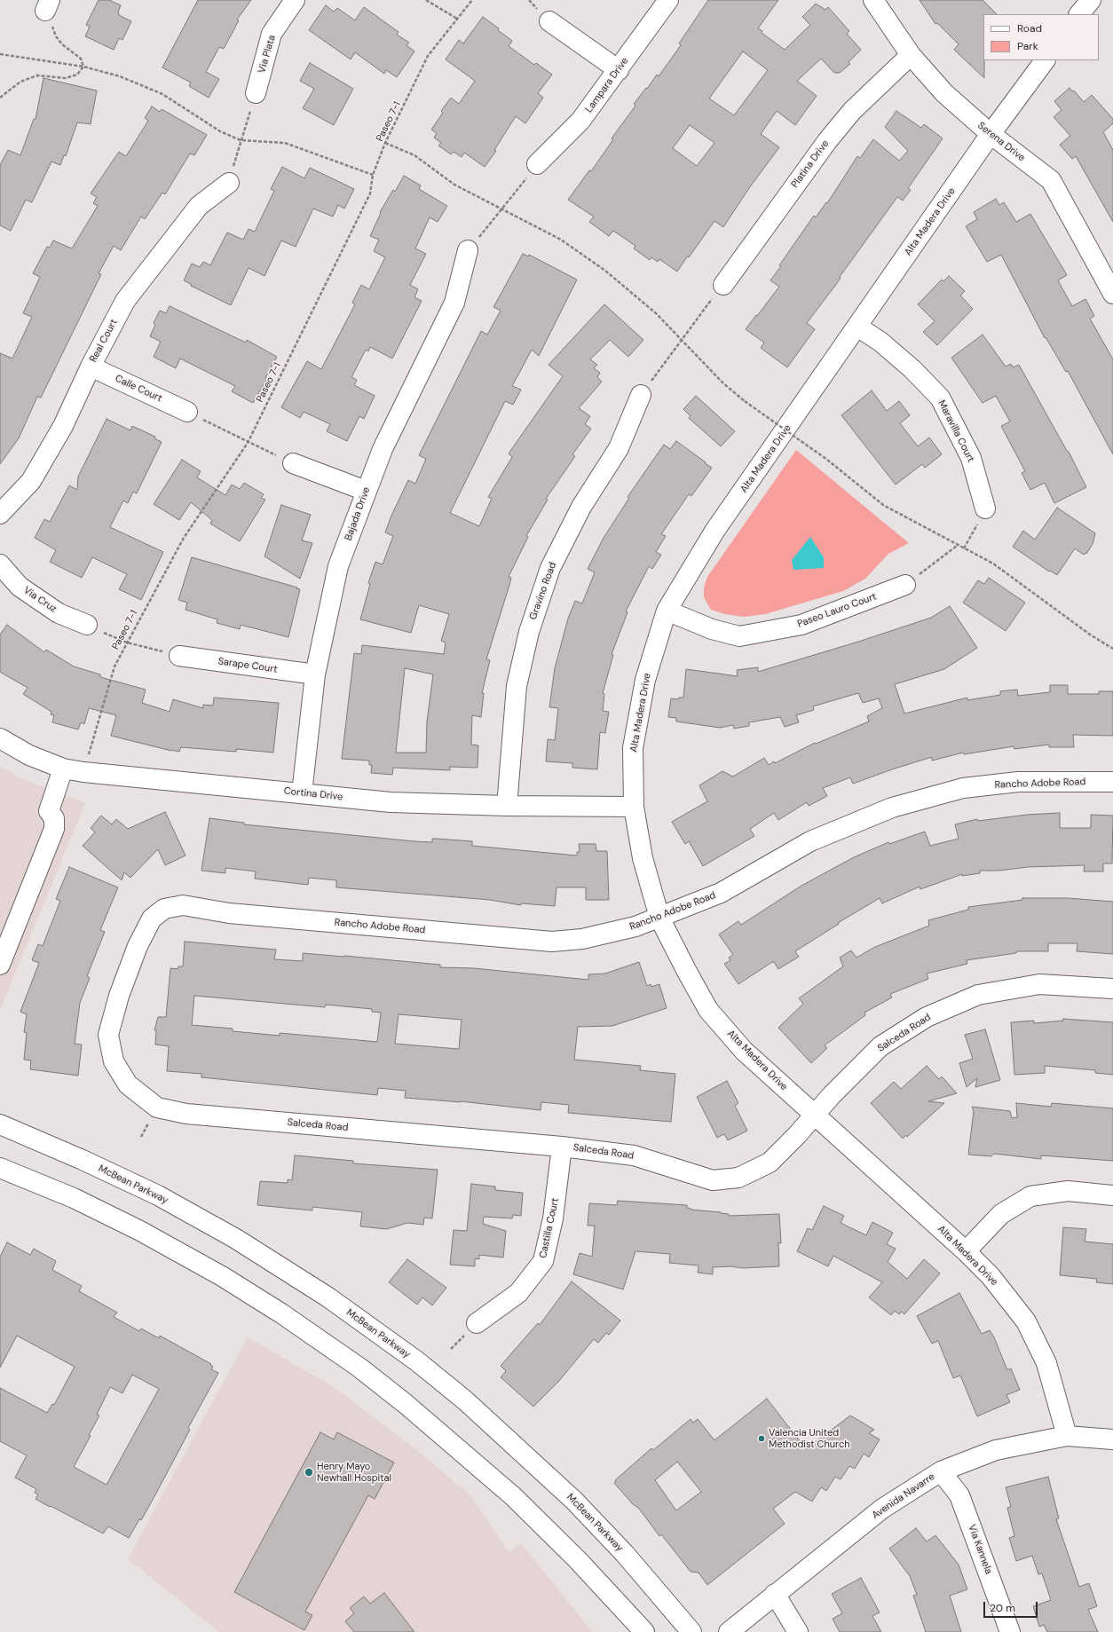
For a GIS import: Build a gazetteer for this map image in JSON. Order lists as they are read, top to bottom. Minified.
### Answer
{"streets":{"street":["Via Plata","Lampara Drive","Serena Drive","Platina Drive","Alta Madera Drive","Real Court","Calle Court","Maravilla Court","Bajada Drive","Gravino Road","Via Cruz","Paseo Lauro Court","Sarape Court","Rancho Adobe Road","Cortina Drive","Salceda Road","McBean Parkway","Castilla Court","Avenida Navarre","Via Kannela"],"path":["Paseo 7-1"]},"crossings":[["Paseo 7-1","Cortina Drive"],["Serena Drive","Platina Drive"],["Serena Drive","Alta Madera Drive"],["Alta Madera Drive","Maravilla Court"],["Alta Madera Drive","Paseo Lauro Court"],["Alta Madera Drive","Rancho Adobe Road"],["Alta Madera Drive","Cortina Drive"],["Alta Madera Drive","Salceda Road"],["Alta Madera Drive","Avenida Navarre"],["Real Court","Calle Court"],["Bajada Drive","Sarape Court"],["Bajada Drive","Cortina Drive"],["Gravino Road","Cortina Drive"],["Rancho Adobe Road","Salceda Road"],["Salceda Road","Castilla Court"],["Avenida Navarre","Via Kannela"]],"places":["Valencia United Methodist Church","Henry Mayo Newhall Hospital"],"legend":["Road","Park"],"scale_bar":"20 m"}
